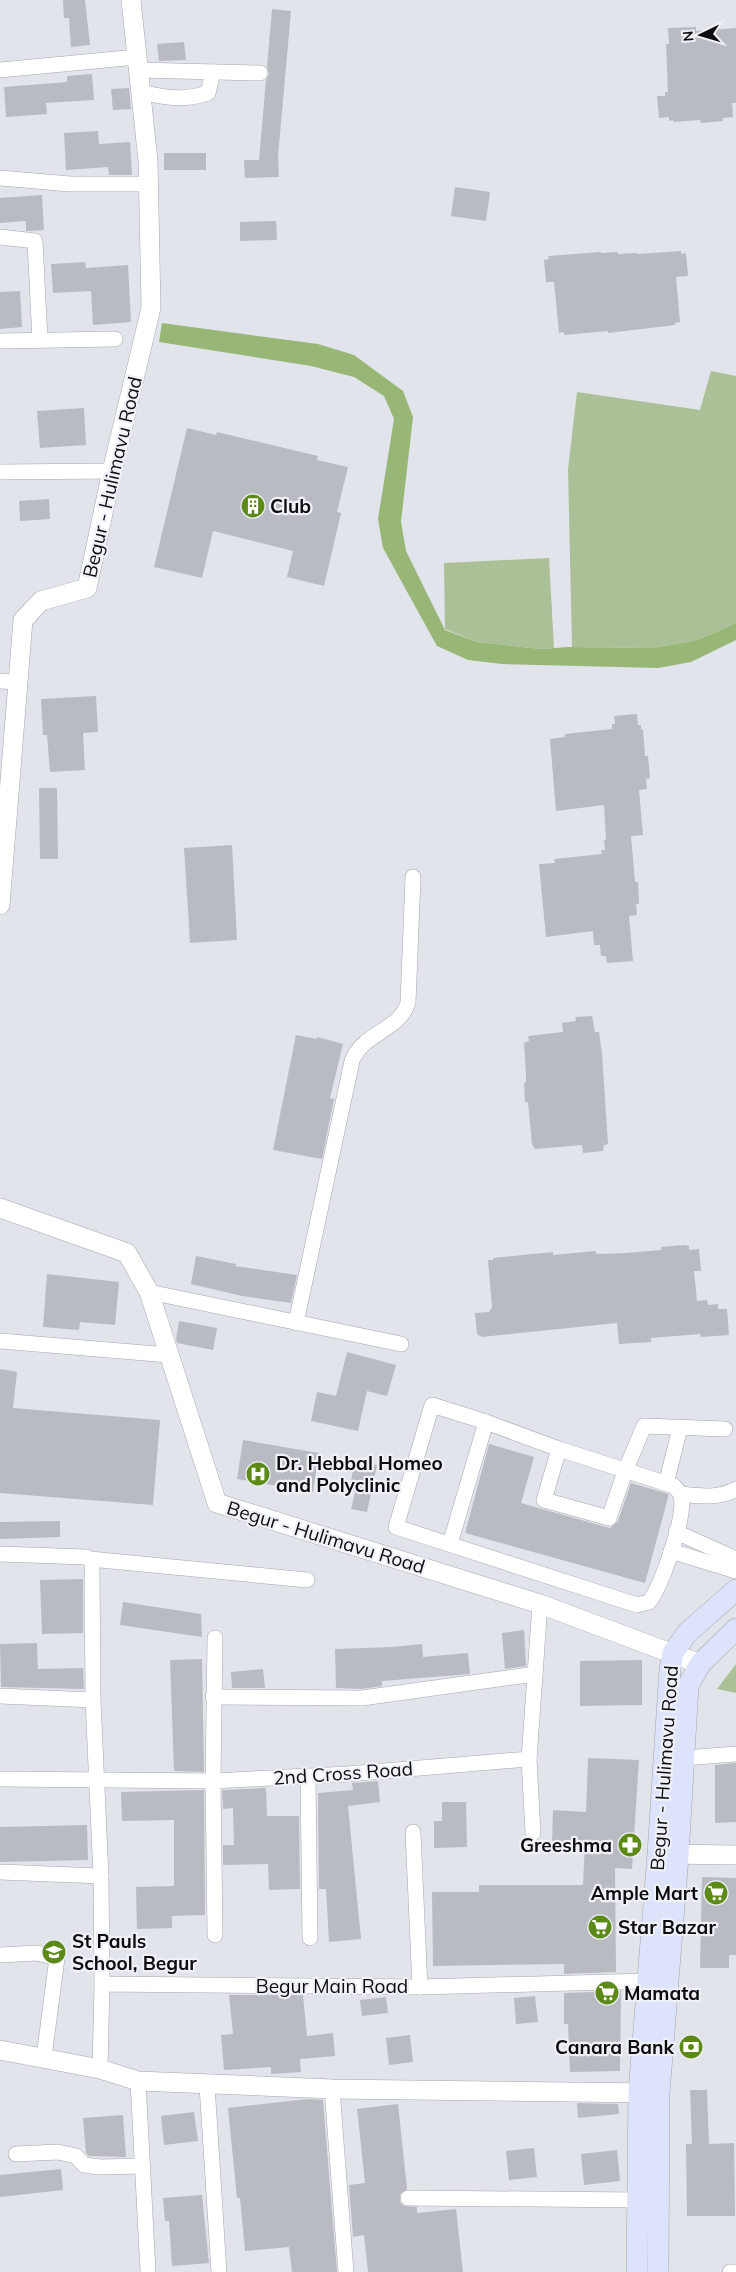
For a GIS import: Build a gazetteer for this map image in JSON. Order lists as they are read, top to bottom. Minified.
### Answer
{"streets":{"main road":["Begur - Hulimavu Road"],"street":["2nd Cross Road","Begur Main Road"]},"crossings":[["Begur - Hulimavu Road","Begur Main Road"]],"places":{"building":["Club"],"hospital":["Dr. Hebbal Homeo and Polyclinic"],"pharmacy":["Greeshma"],"supermarket":["Ample Mart","Star Bazar","Mamata"],"school or university":["St Pauls School, Begur"],"bank":["Canara Bank"]},"north":"left"}
